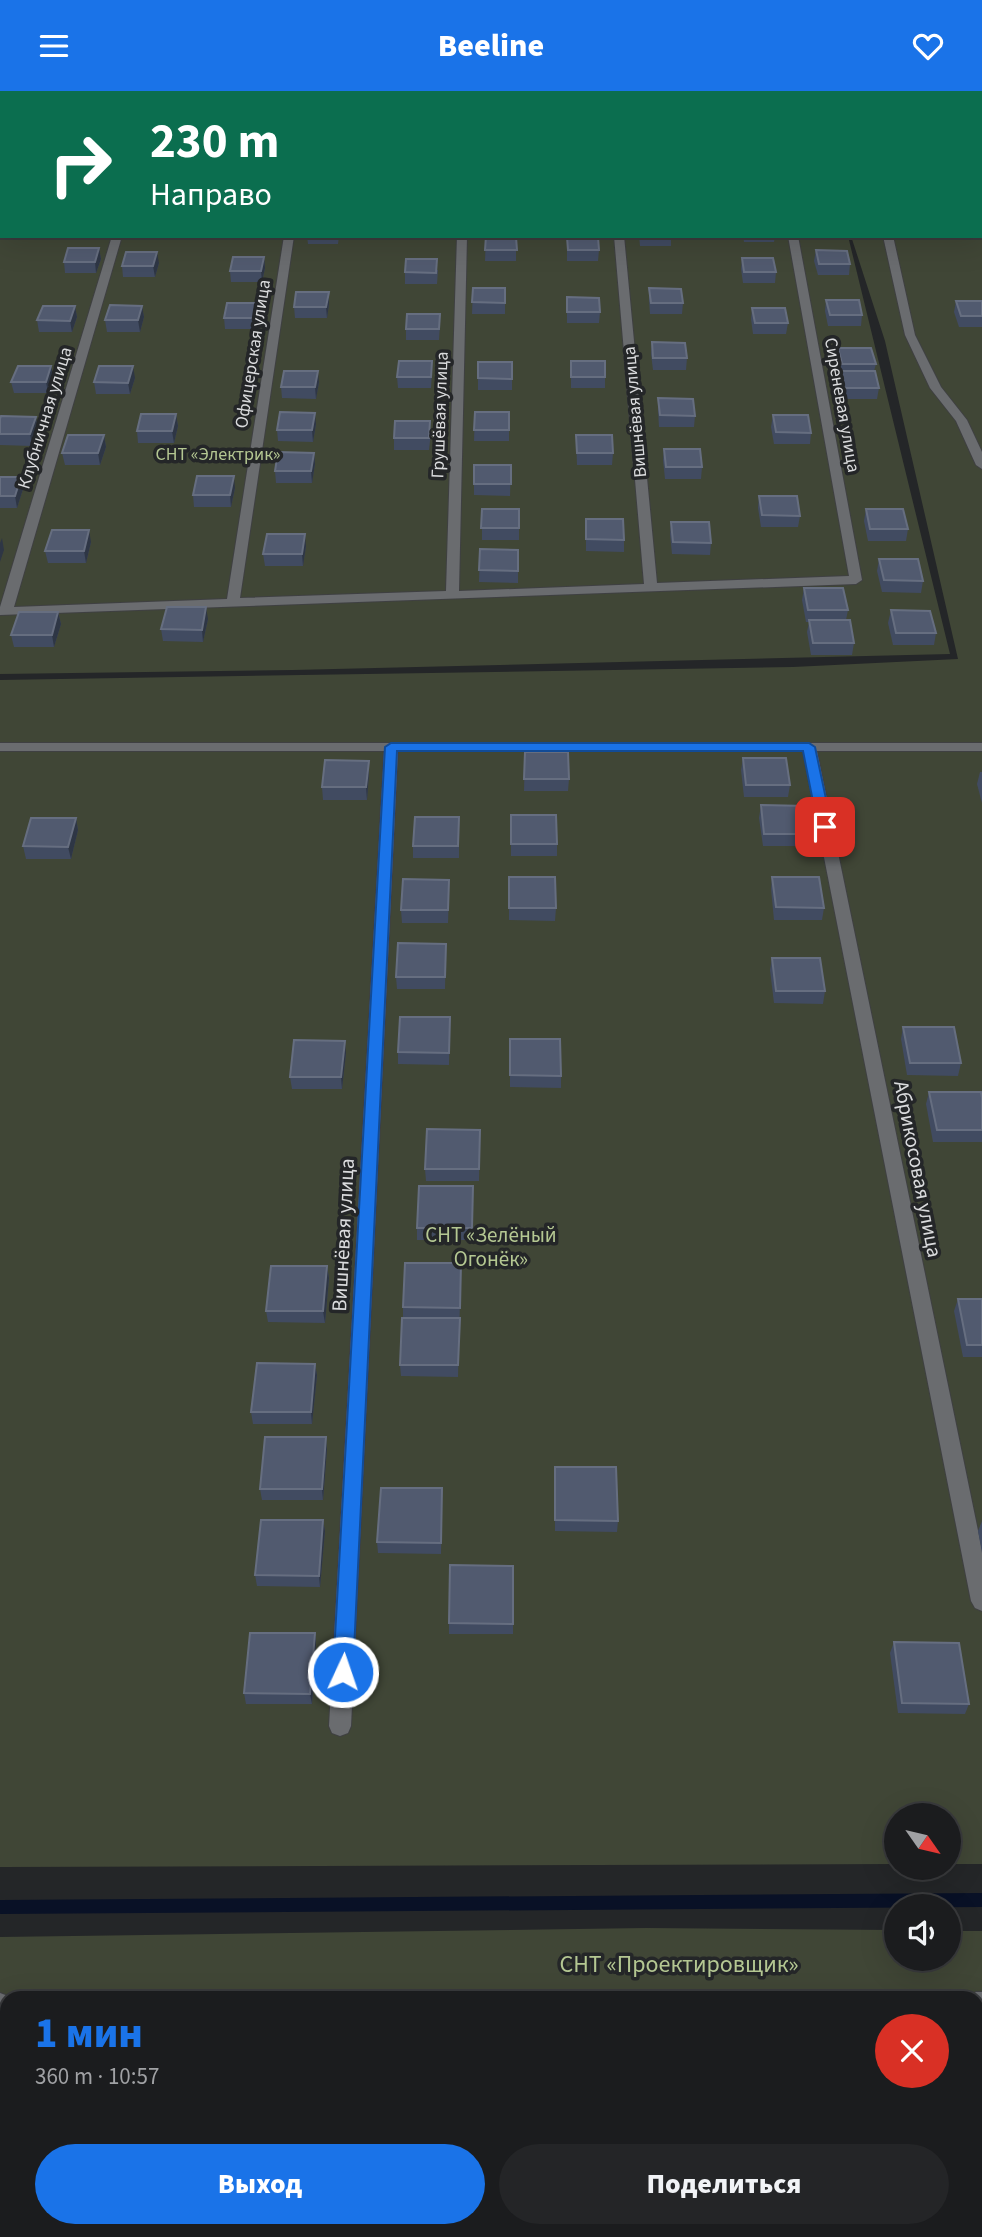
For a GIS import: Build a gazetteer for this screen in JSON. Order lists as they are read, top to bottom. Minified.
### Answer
{"streets":{"street":["Офицерская улица","Сиреневая улица","Вишнёвая улица","Грушёвая улица","Клубничная улица","Абрикосовая улица"]},"crossings":[["Сиреневая улица","Вишнёвая улица"]],"parks":["СНТ «Электрик»","СНТ «Зелёный Огонёк»","СНТ «Проектировщик»"],"north":"bottom right","page":{"header":"Beeline","turn":["230 m","Направо"],"heading":["1 мин","360 m · 10:57"],"buttons":["Выход","Поделиться"]}}
